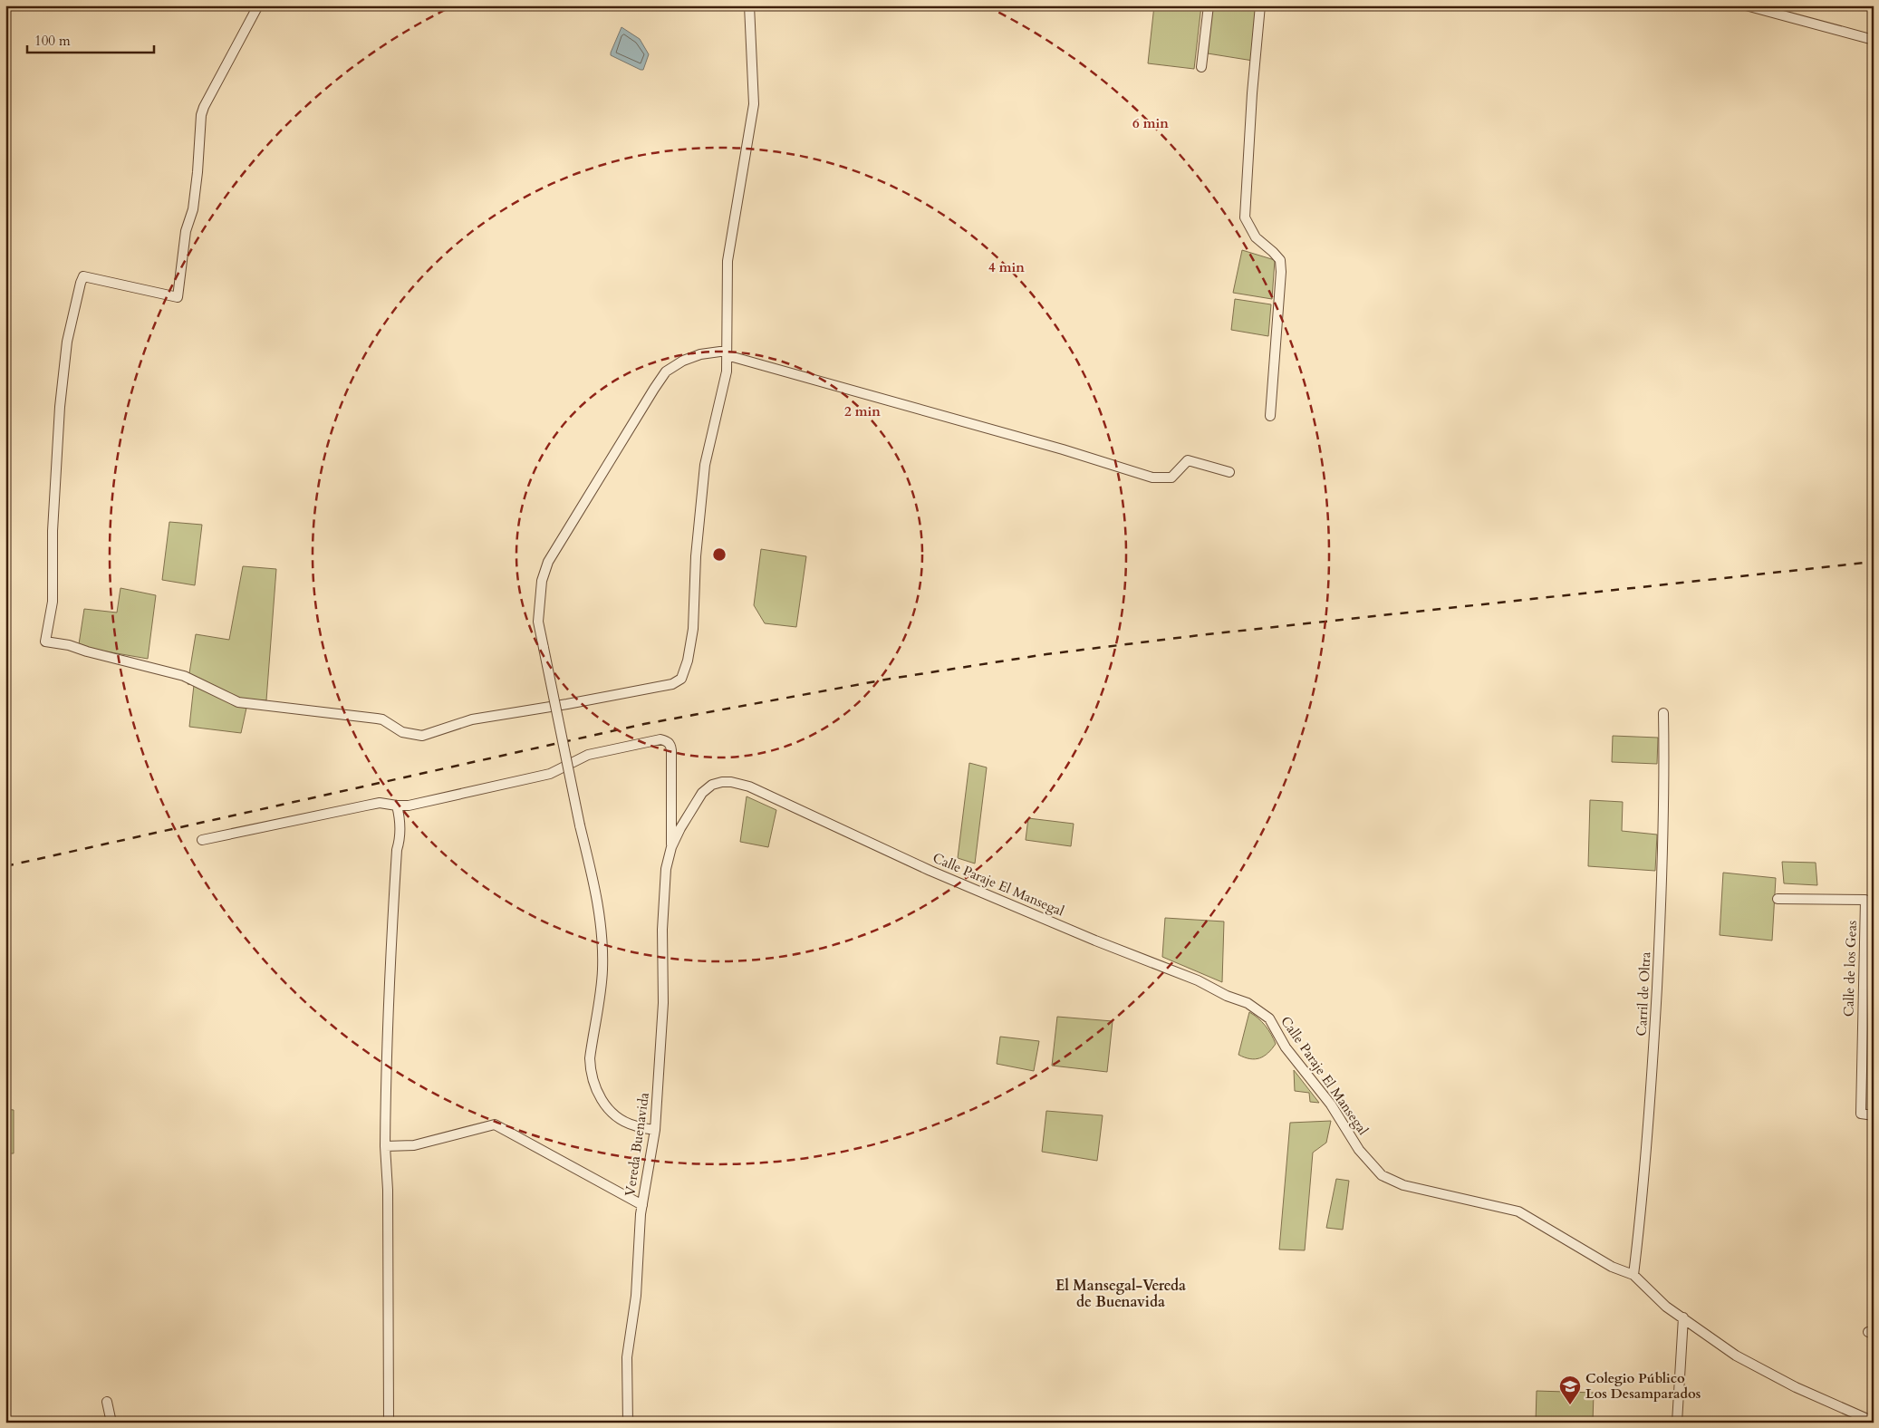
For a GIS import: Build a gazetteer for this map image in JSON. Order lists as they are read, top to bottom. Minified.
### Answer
{"streets":{"street":["Calle Paraje El Mansegal","Calle de los Geas","Carril de Oltra","Vereda Buenavida"]},"crossings":[["Calle Paraje El Mansegal","Carril de Oltra"],["Calle Paraje El Mansegal","Vereda Buenavida"]],"districts":["El Mansegal-Vereda de Buenavida"],"places":{"school or university":["Colegio Público Los Desamparados"]},"scale_bar":"100 m","rings":["6 min","4 min","2 min"]}
